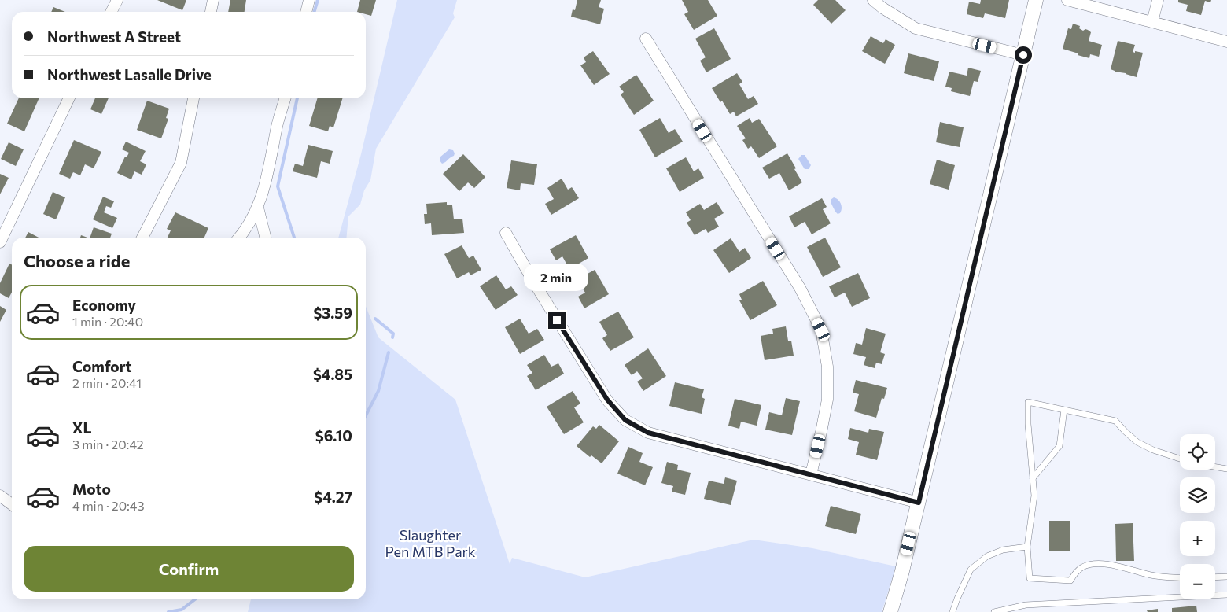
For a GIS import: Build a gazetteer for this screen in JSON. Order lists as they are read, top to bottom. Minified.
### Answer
{"parks":["Slaughter Pen MTB Park"],"page":{"banner":["Northwest A Street","Northwest Lasalle Drive"],"heading":"Choose a ride","bubble":"2 min","list":[{"name":"Economy","note":"1 min · 20:40","value":"$3.59"},{"name":"Comfort","note":"2 min · 20:41","value":"$4.85"},{"name":"XL","note":"3 min · 20:42","value":"$6.10"},{"name":"Moto","note":"4 min · 20:43","value":"$4.27"}],"map_buttons":["+","−"],"buttons":"Confirm"}}
